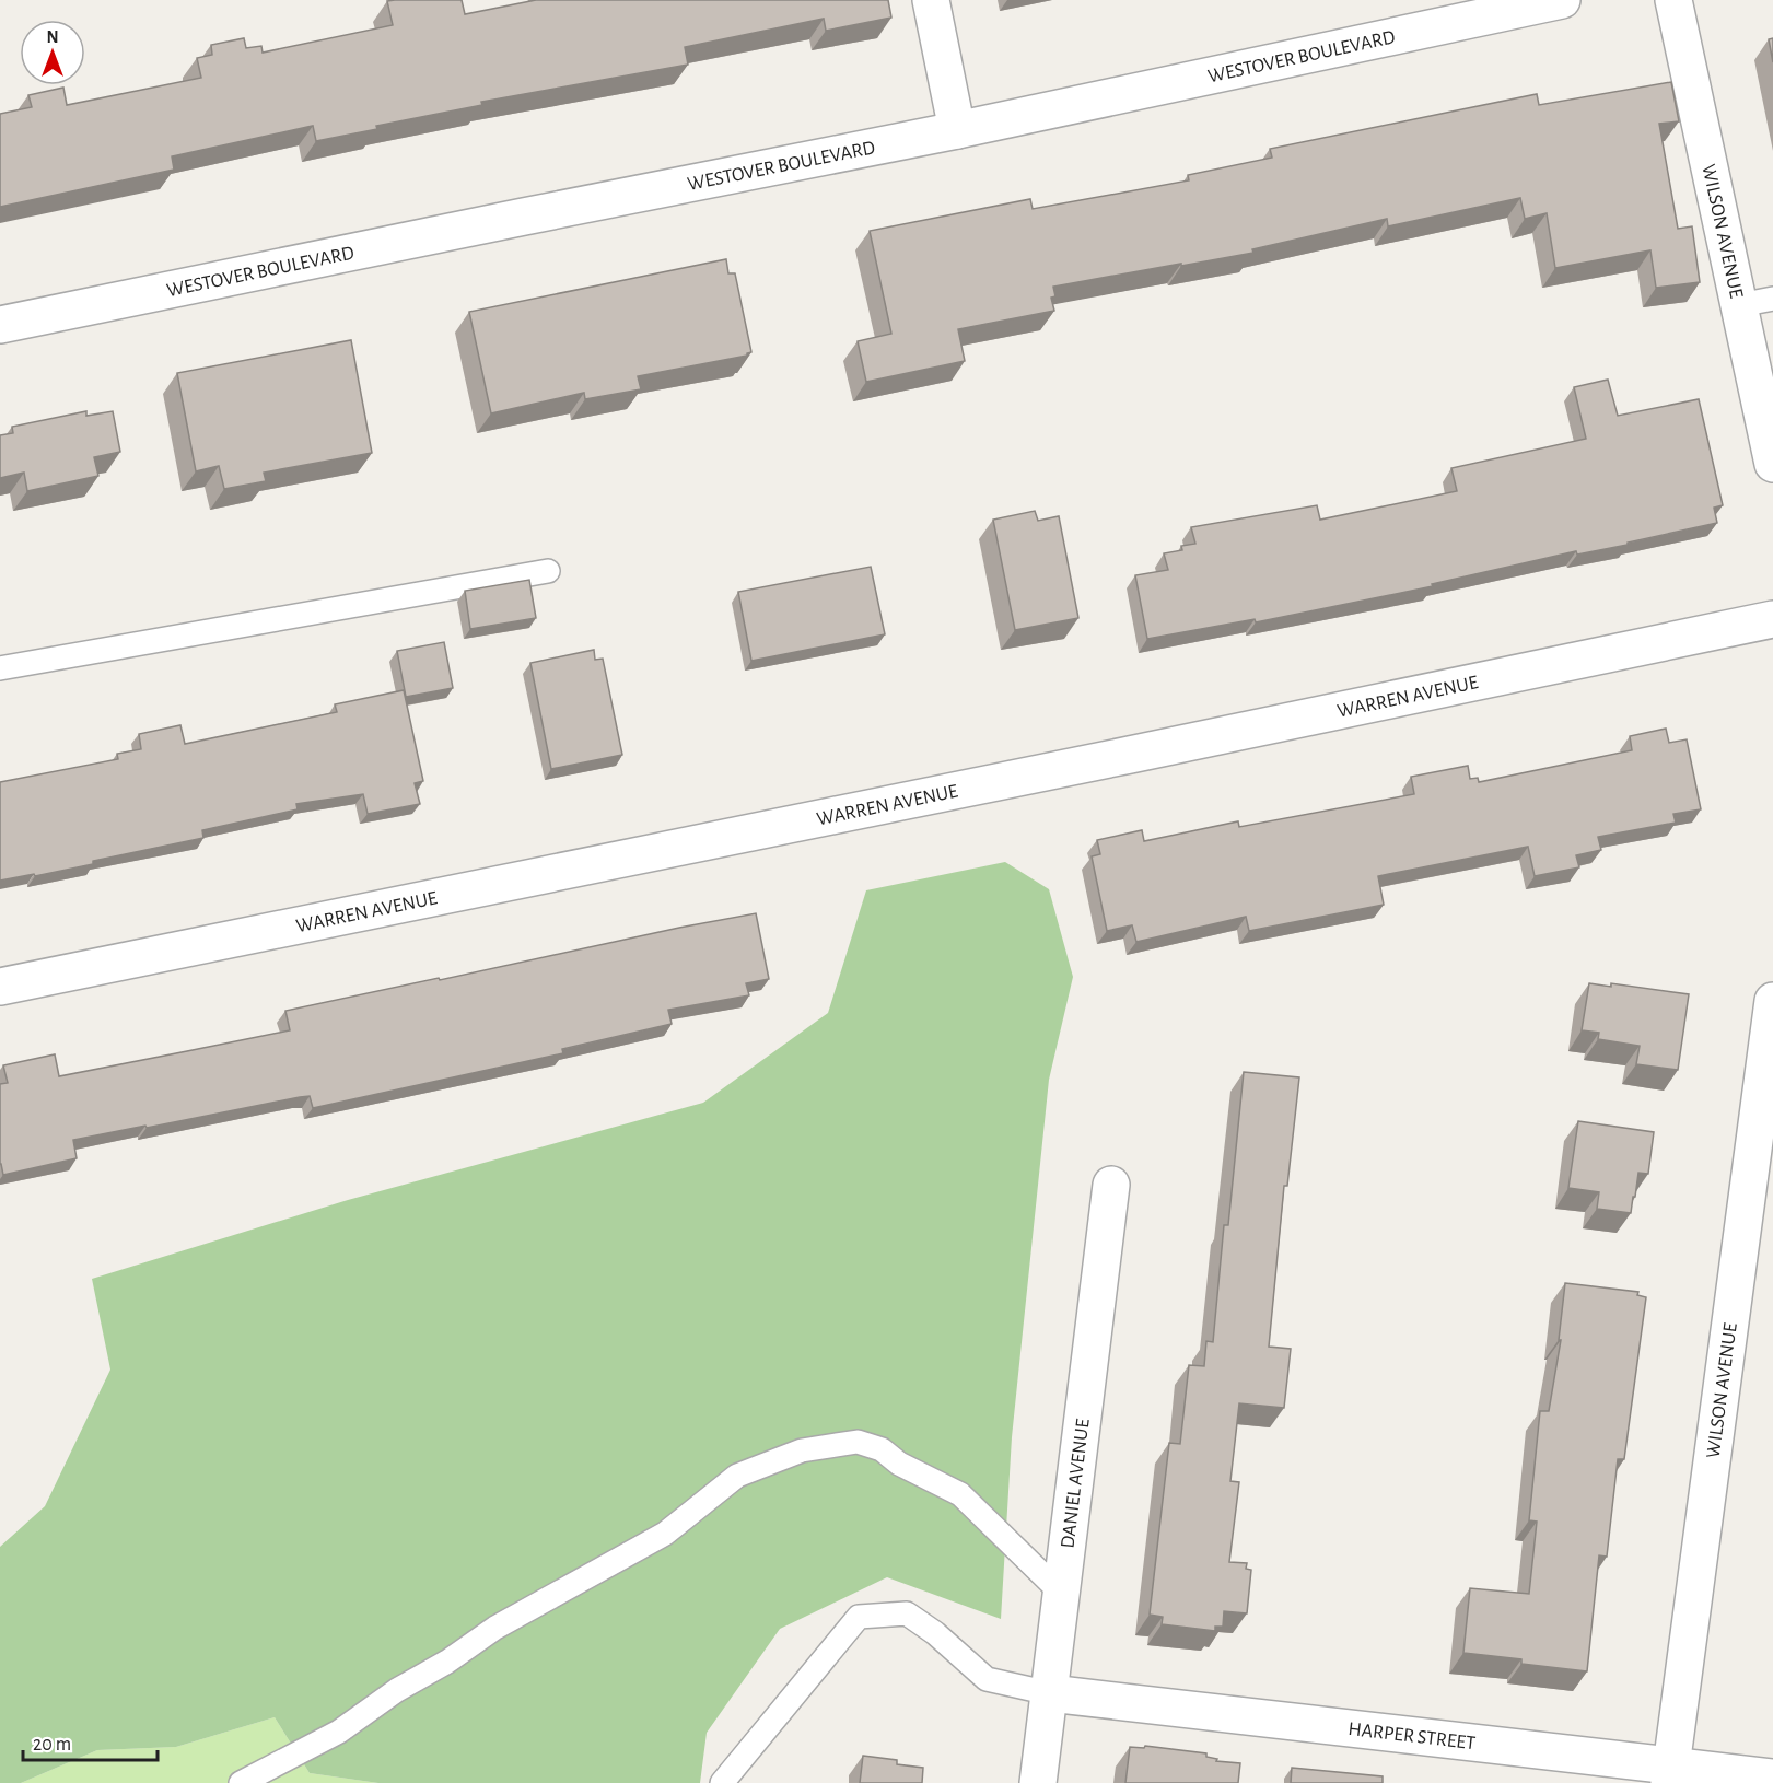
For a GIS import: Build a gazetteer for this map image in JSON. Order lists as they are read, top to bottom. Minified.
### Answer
{"streets":{"street":["WESTOVER BOULEVARD","WILSON AVENUE","WARREN AVENUE","DANIEL AVENUE","HARPER STREET"]},"crossings":[["WILSON AVENUE","HARPER STREET"],["DANIEL AVENUE","HARPER STREET"]],"scale_bar":"20 m","north":"top"}
